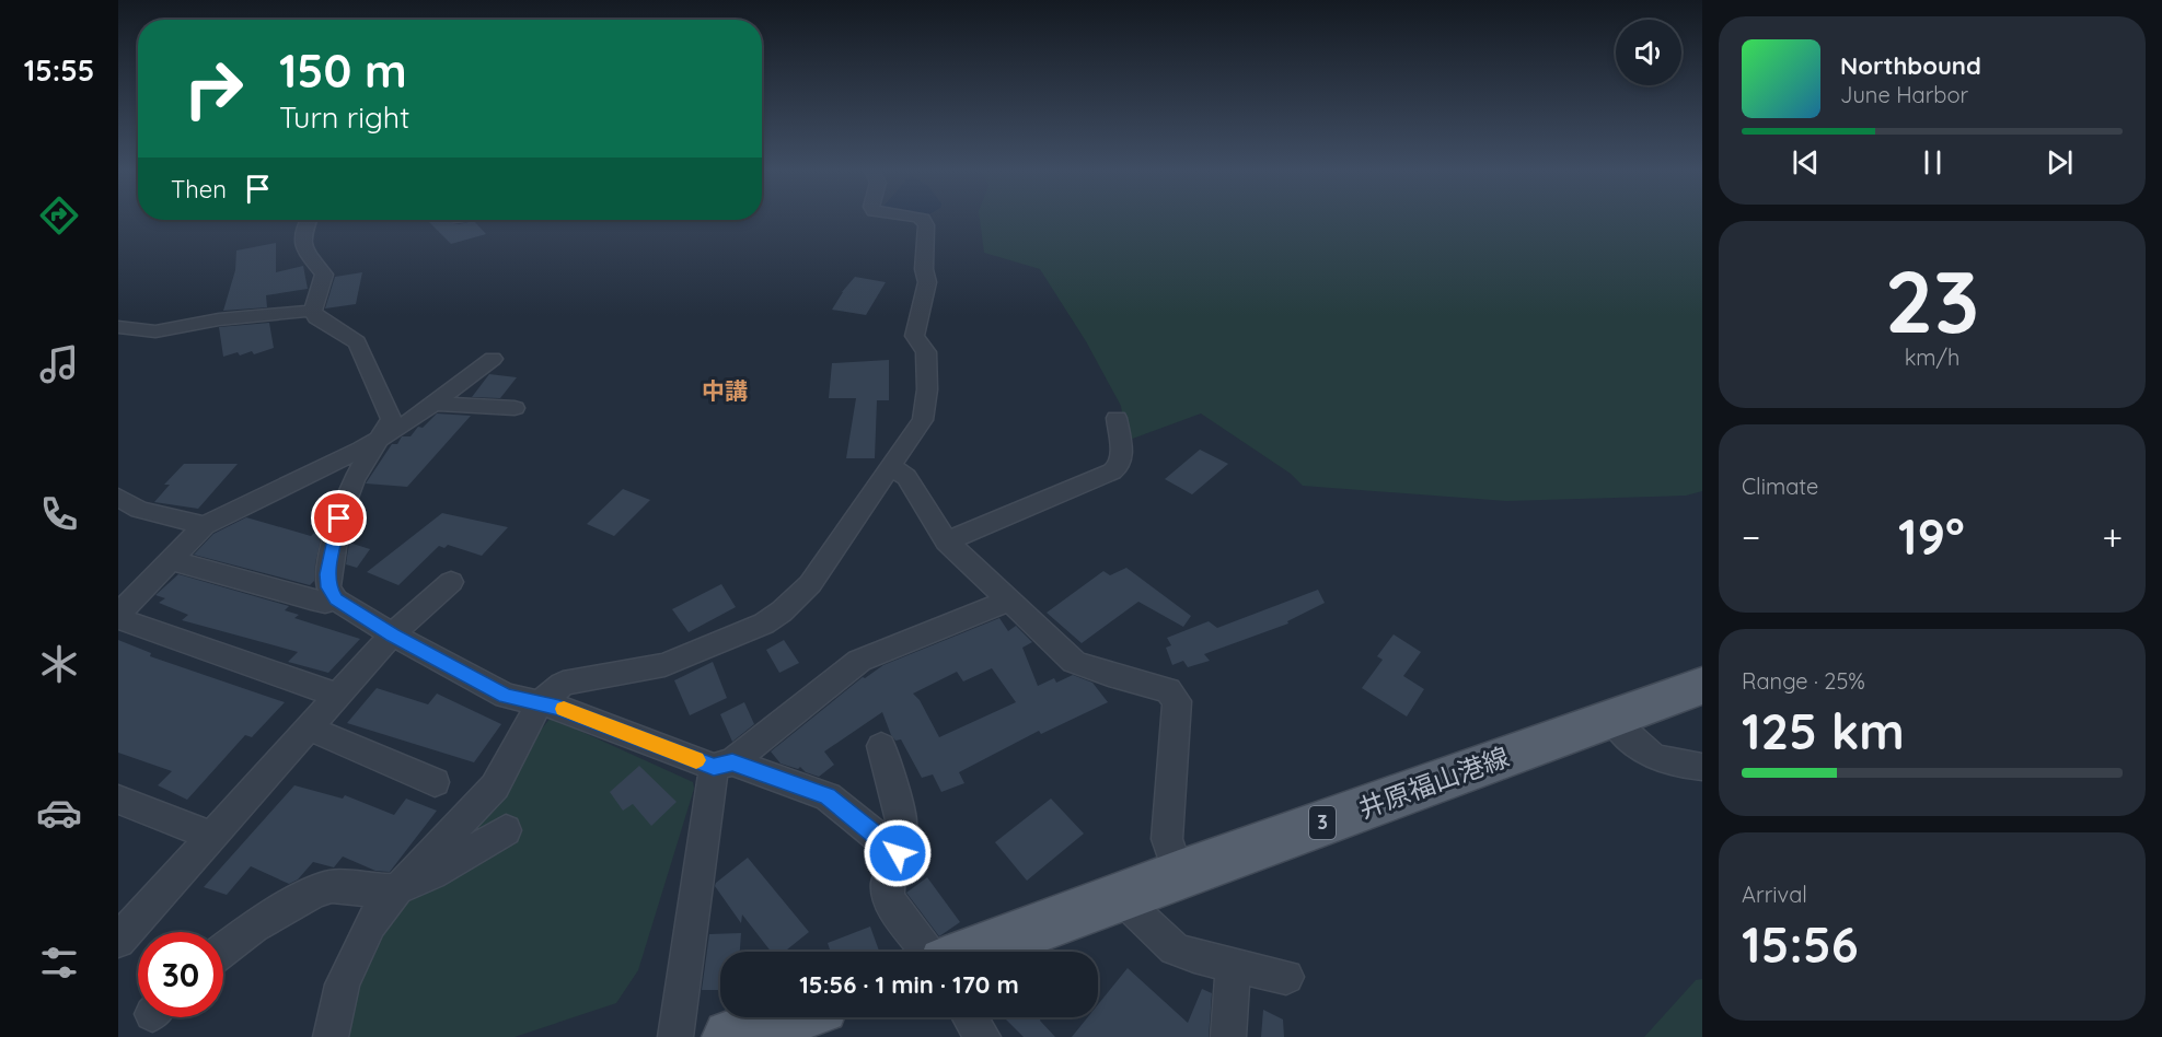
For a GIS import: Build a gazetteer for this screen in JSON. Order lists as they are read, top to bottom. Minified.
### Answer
{"streets":{"main road":["井原福山港線","3"]},"districts":["中講"],"page":{"tabs":"15:55","turn":["150 m","Turn right"],"song":["Northbound","June Harbor"],"then":"Then","tile":[["23","km/h"],"Climate",["Range · 25%","125 km"],["Arrival","15:56"]],"heat":["−","19°","+"],"limit":"30","trip":"15:56 · 1 min · 170 m"}}
